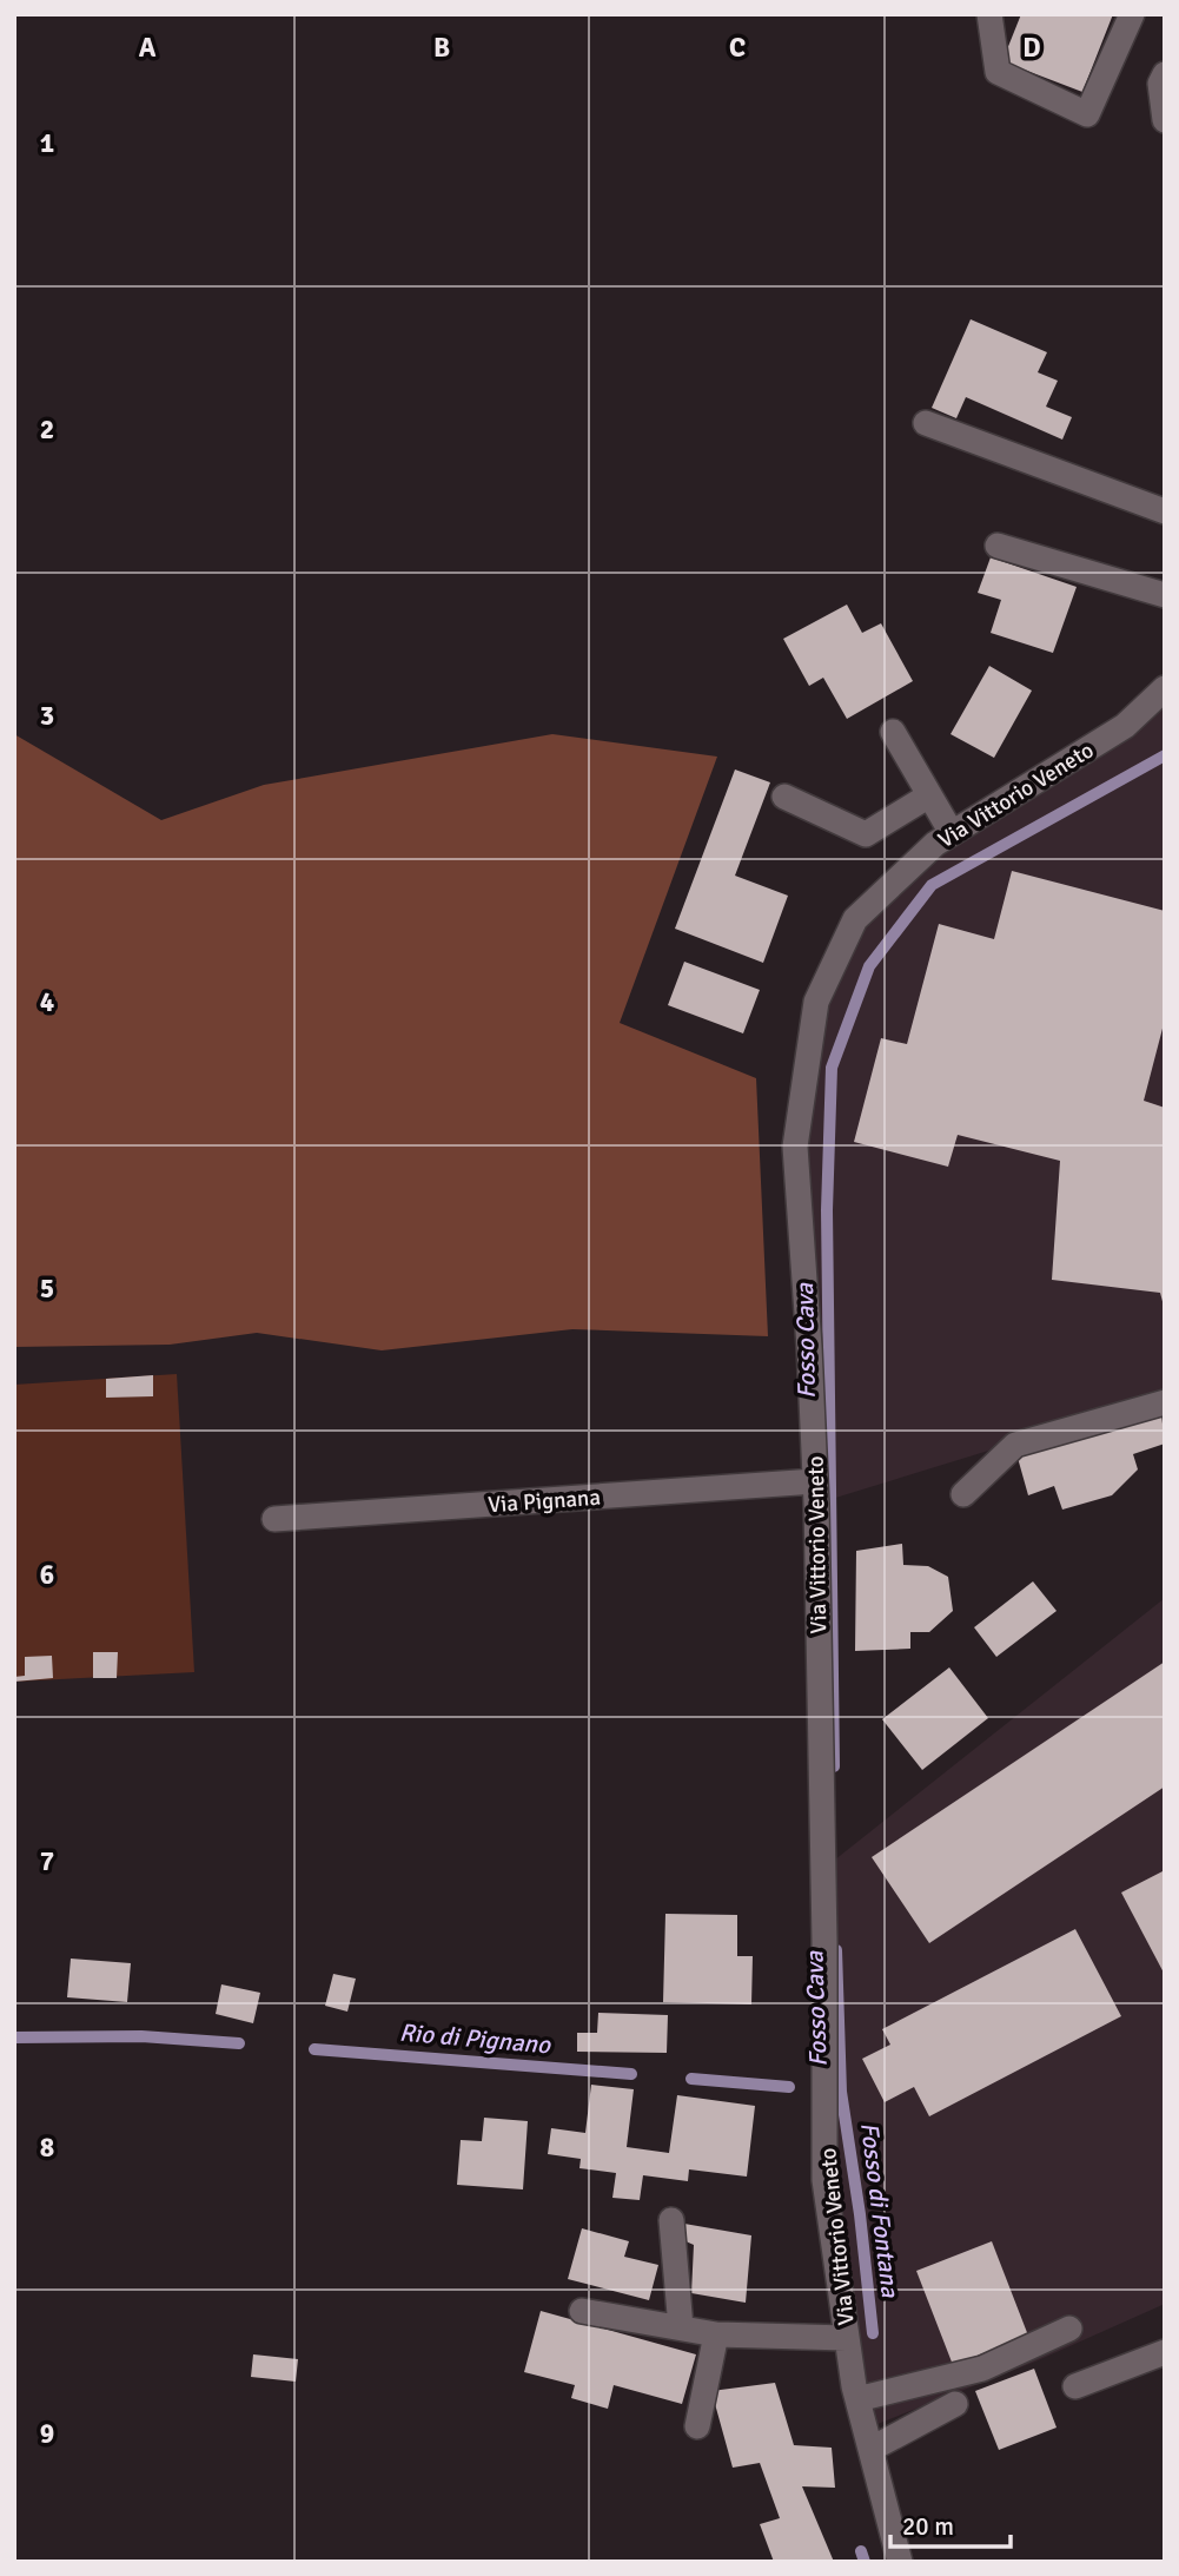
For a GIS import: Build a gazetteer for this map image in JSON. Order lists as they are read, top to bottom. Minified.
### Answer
{"streets":{"street":["Via Vittorio Veneto","Via Pignana"]},"crossings":[["Via Vittorio Veneto","Via Pignana"]],"water":["Fosso Cava","Rio di Pignano","Fosso di Fontana"],"scale_bar":"20 m","grid":{"columns":["A","B","C","D"],"rows":["1","2","3","4","5","6","7","8","9"]}}
